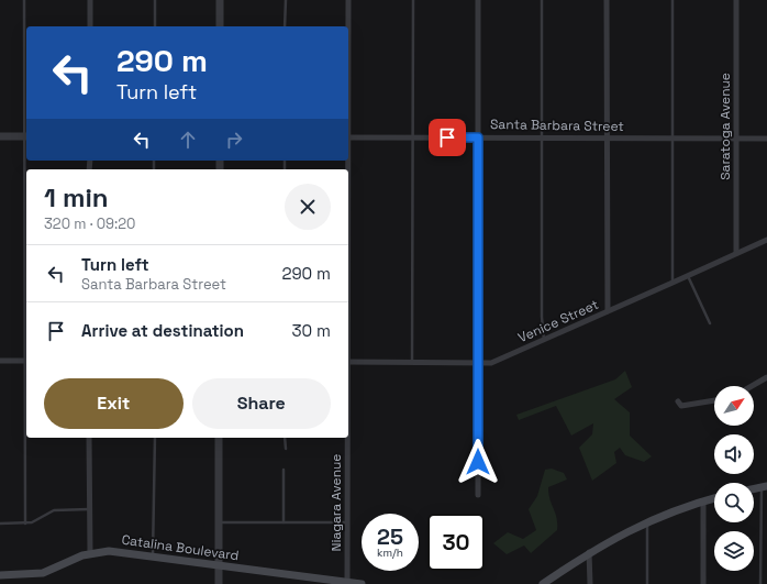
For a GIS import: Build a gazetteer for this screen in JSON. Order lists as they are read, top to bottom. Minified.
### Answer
{"streets":{"main road":["Catalina Boulevard"],"street":["Santa Barbara Street","Saratoga Avenue","Venice Street","Niagara Avenue"]},"crossings":[["Santa Barbara Street","Saratoga Avenue"],["Saratoga Avenue","Venice Street"],["Niagara Avenue","Catalina Boulevard"]],"north":"top right","page":{"turn":["290 m","Turn left"],"heading":["1 min","320 m · 09:20"],"list":[{"name":"Turn left","note":"Santa Barbara Street","value":"290 m"},{"name":"Arrive at destination","value":"30 m"}],"buttons":["Exit","Share"],"speed":"25 km/h","limit":"30"}}
